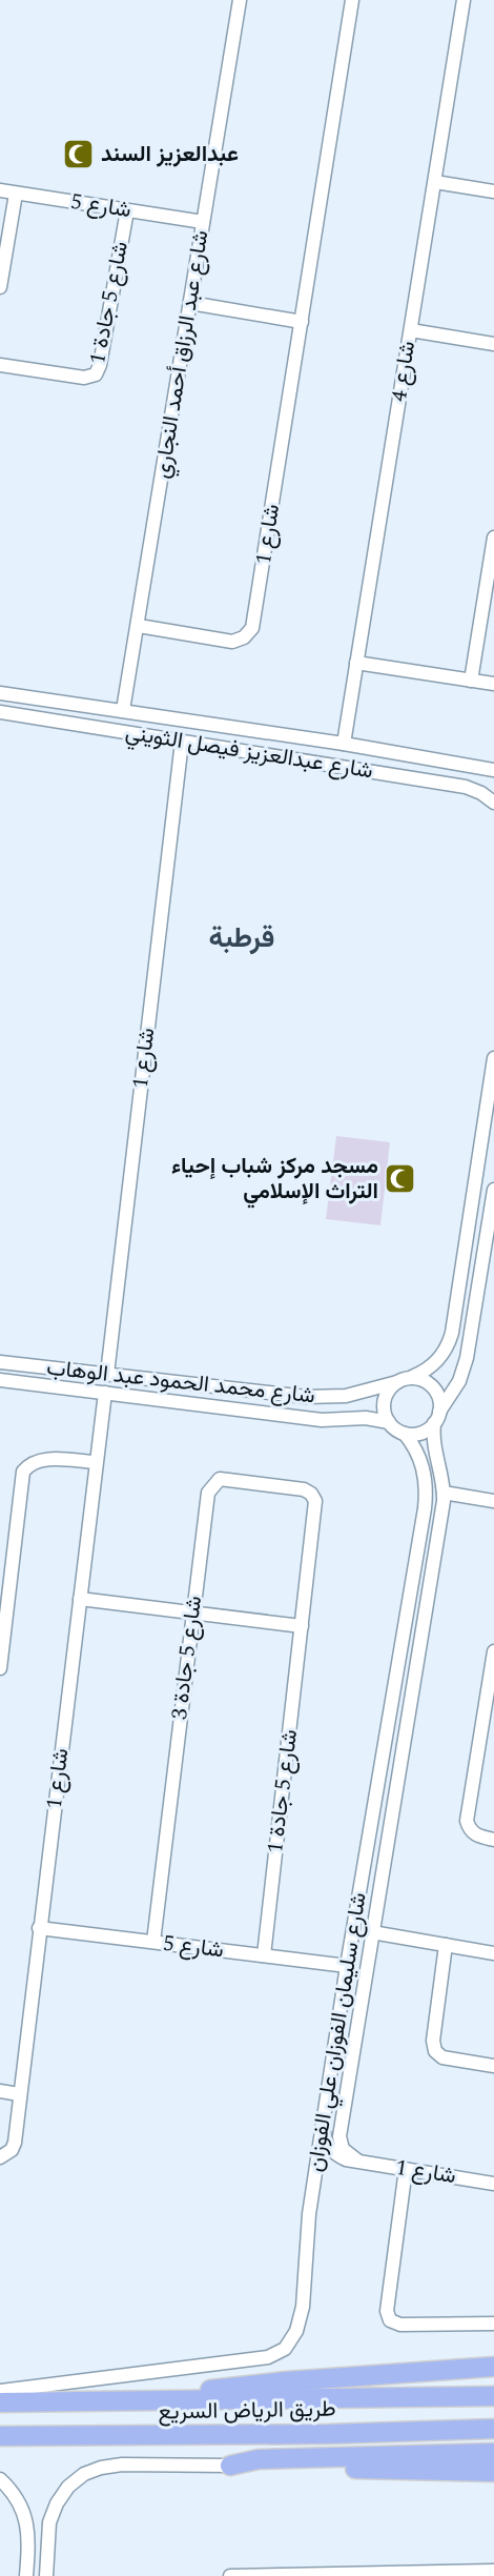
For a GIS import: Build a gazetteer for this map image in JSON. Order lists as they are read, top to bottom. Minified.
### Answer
{"streets":{"highway":["طريق الرياض السريع"],"street":["شارع 5","شارع 5 جادة 1","شارع عبد الرزاق أحمد النجاري","شارع 4","شارع 1","شارع عبدالعزيز فيصل الثويني","شارع محمد الحمود عبد الوهاب","شارع 5 جادة 3","شارع سليمان الفوزان علي الفوزان"]},"crossings":[["شارع 5","شارع 5 جادة 1"],["شارع 5","شارع عبد الرزاق أحمد النجاري"],["شارع 5","شارع 1"],["شارع 5","شارع 5 جادة 3"],["شارع 5","شارع سليمان الفوزان علي الفوزان"],["شارع 5 جادة 1","شارع 5 جادة 3"],["شارع عبد الرزاق أحمد النجاري","شارع 1"],["شارع عبد الرزاق أحمد النجاري","شارع عبدالعزيز فيصل الثويني"],["شارع 4","شارع عبدالعزيز فيصل الثويني"],["شارع 1","شارع عبدالعزيز فيصل الثويني"],["شارع 1","شارع محمد الحمود عبد الوهاب"],["شارع 1","شارع سليمان الفوزان علي الفوزان"],["شارع محمد الحمود عبد الوهاب","شارع سليمان الفوزان علي الفوزان"]],"districts":["قرطبة"],"places":{"mosque":["عبدالعزيز السند","مسجد مركز شباب إحياء التراث الإسلامي"]}}
